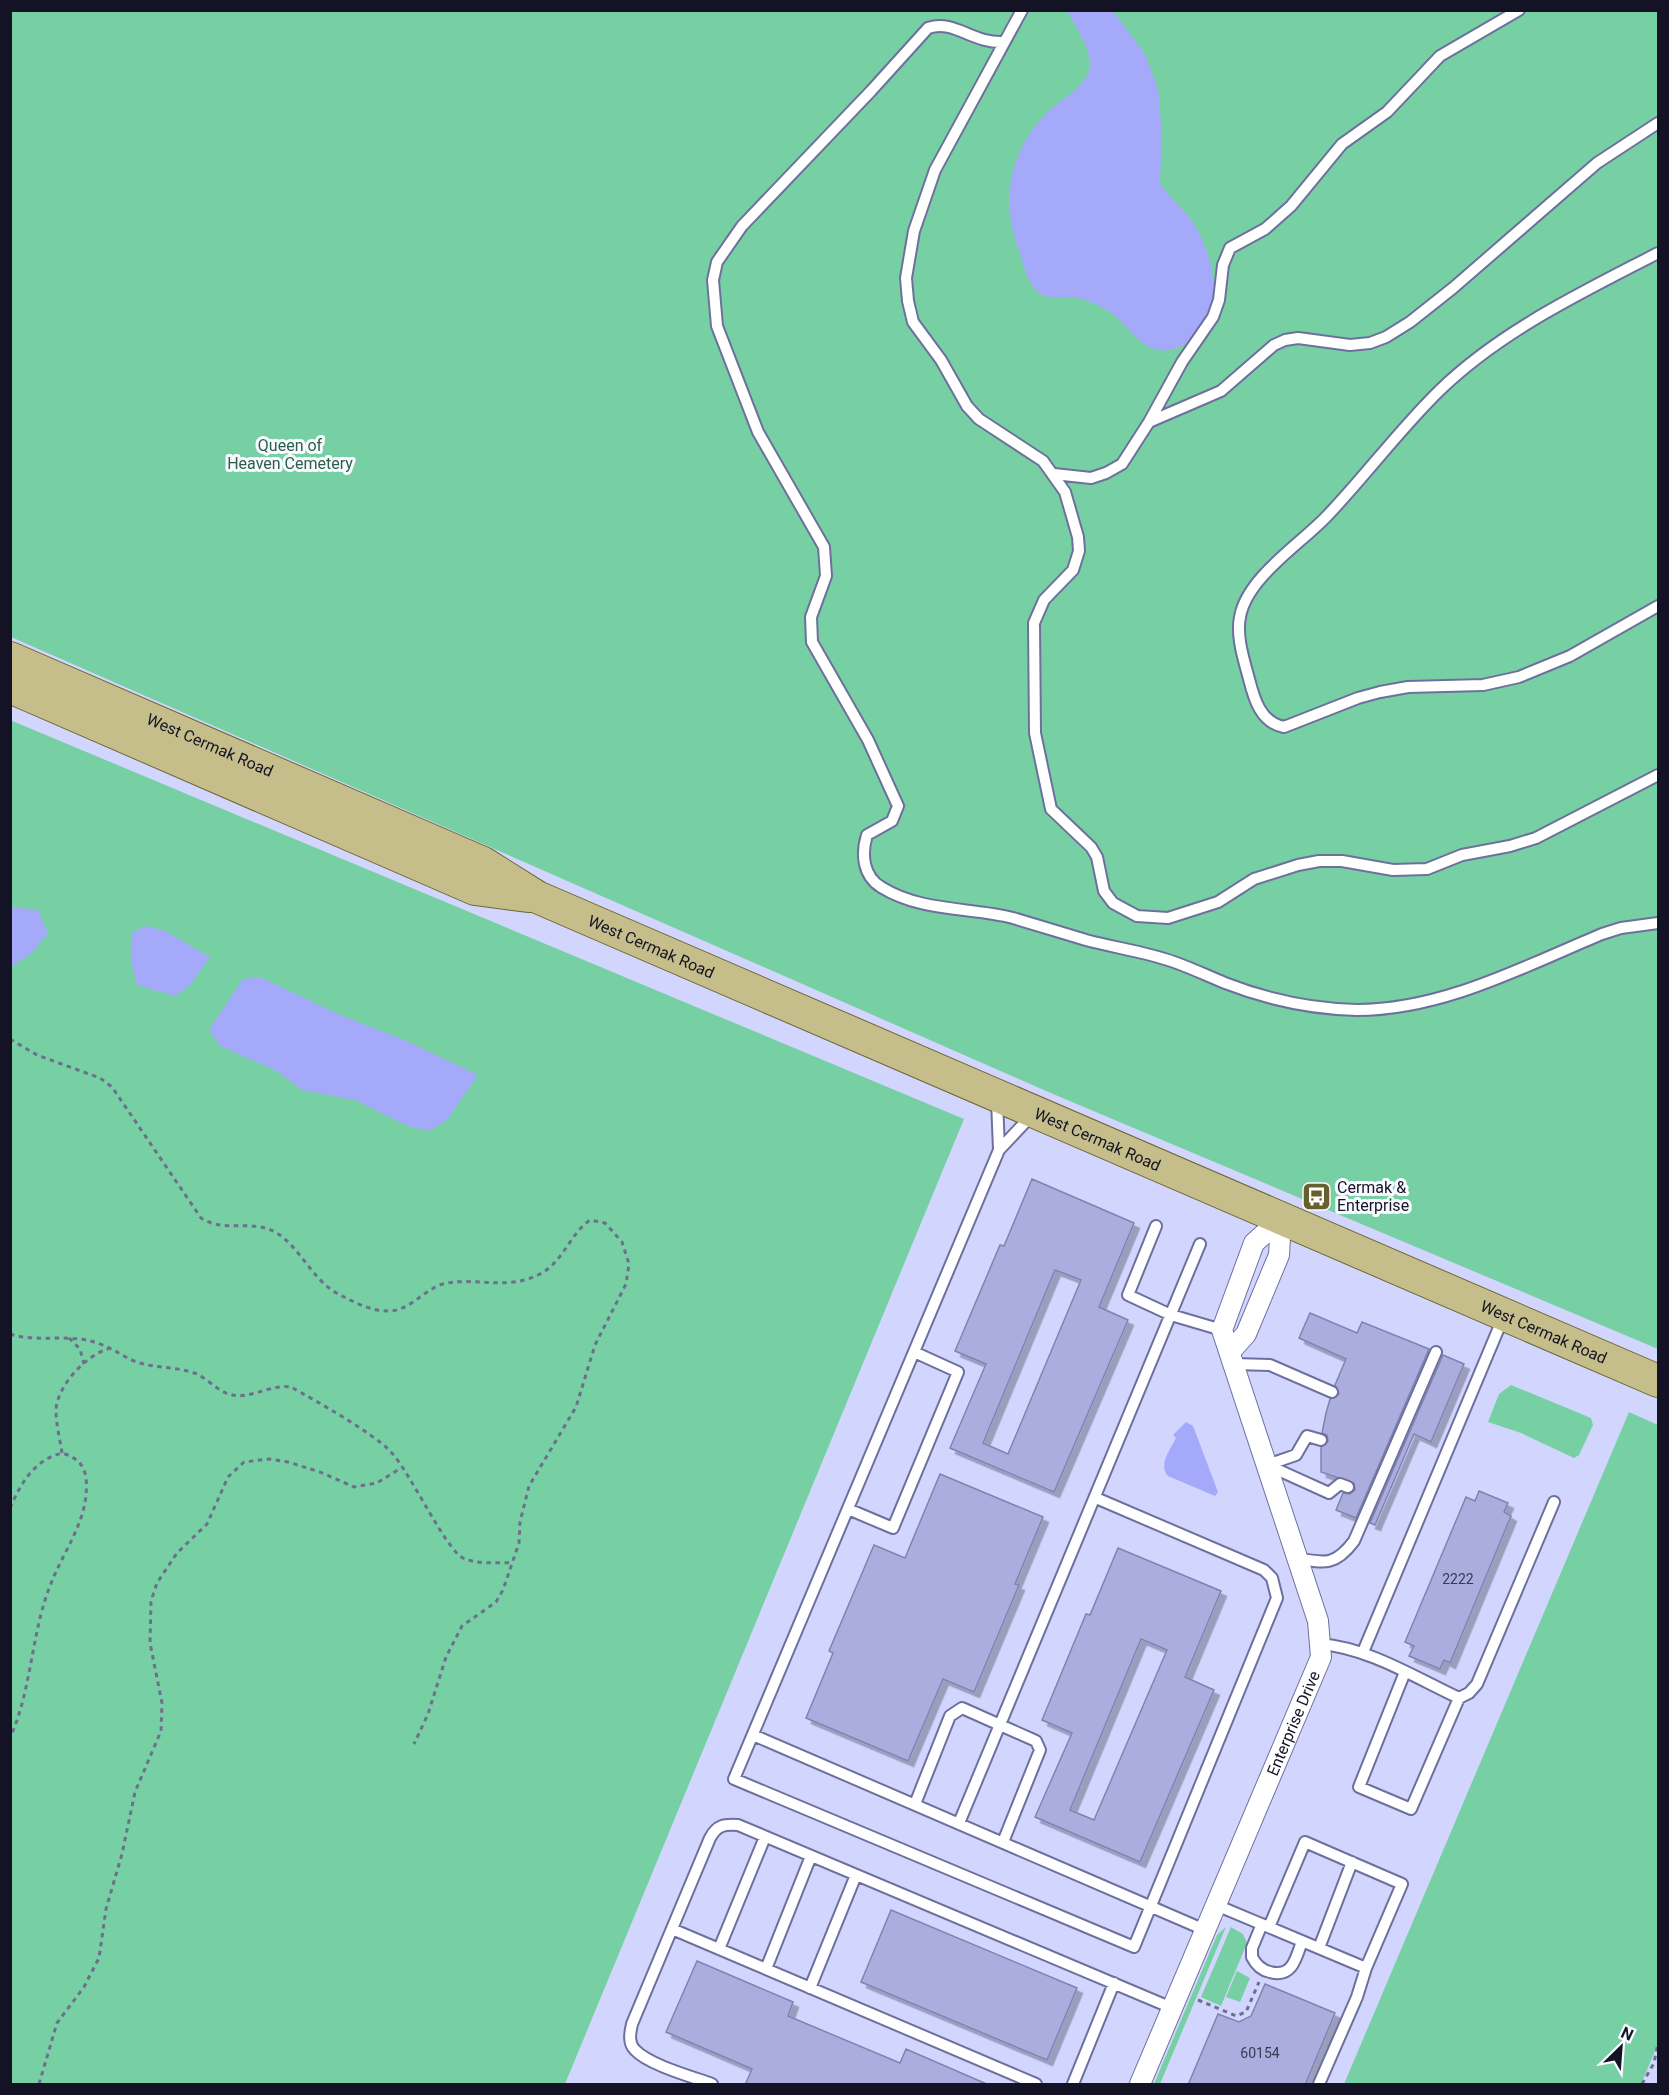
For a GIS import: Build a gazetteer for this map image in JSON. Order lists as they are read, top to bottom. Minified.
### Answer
{"streets":{"main road":["West Cermak Road"],"street":["Enterprise Drive"]},"parks":["Queen of Heaven Cemetery"],"places":{"bus stop":["Cermak & Enterprise"]},"house_numbers":["2222","60154"],"north":"top right"}
